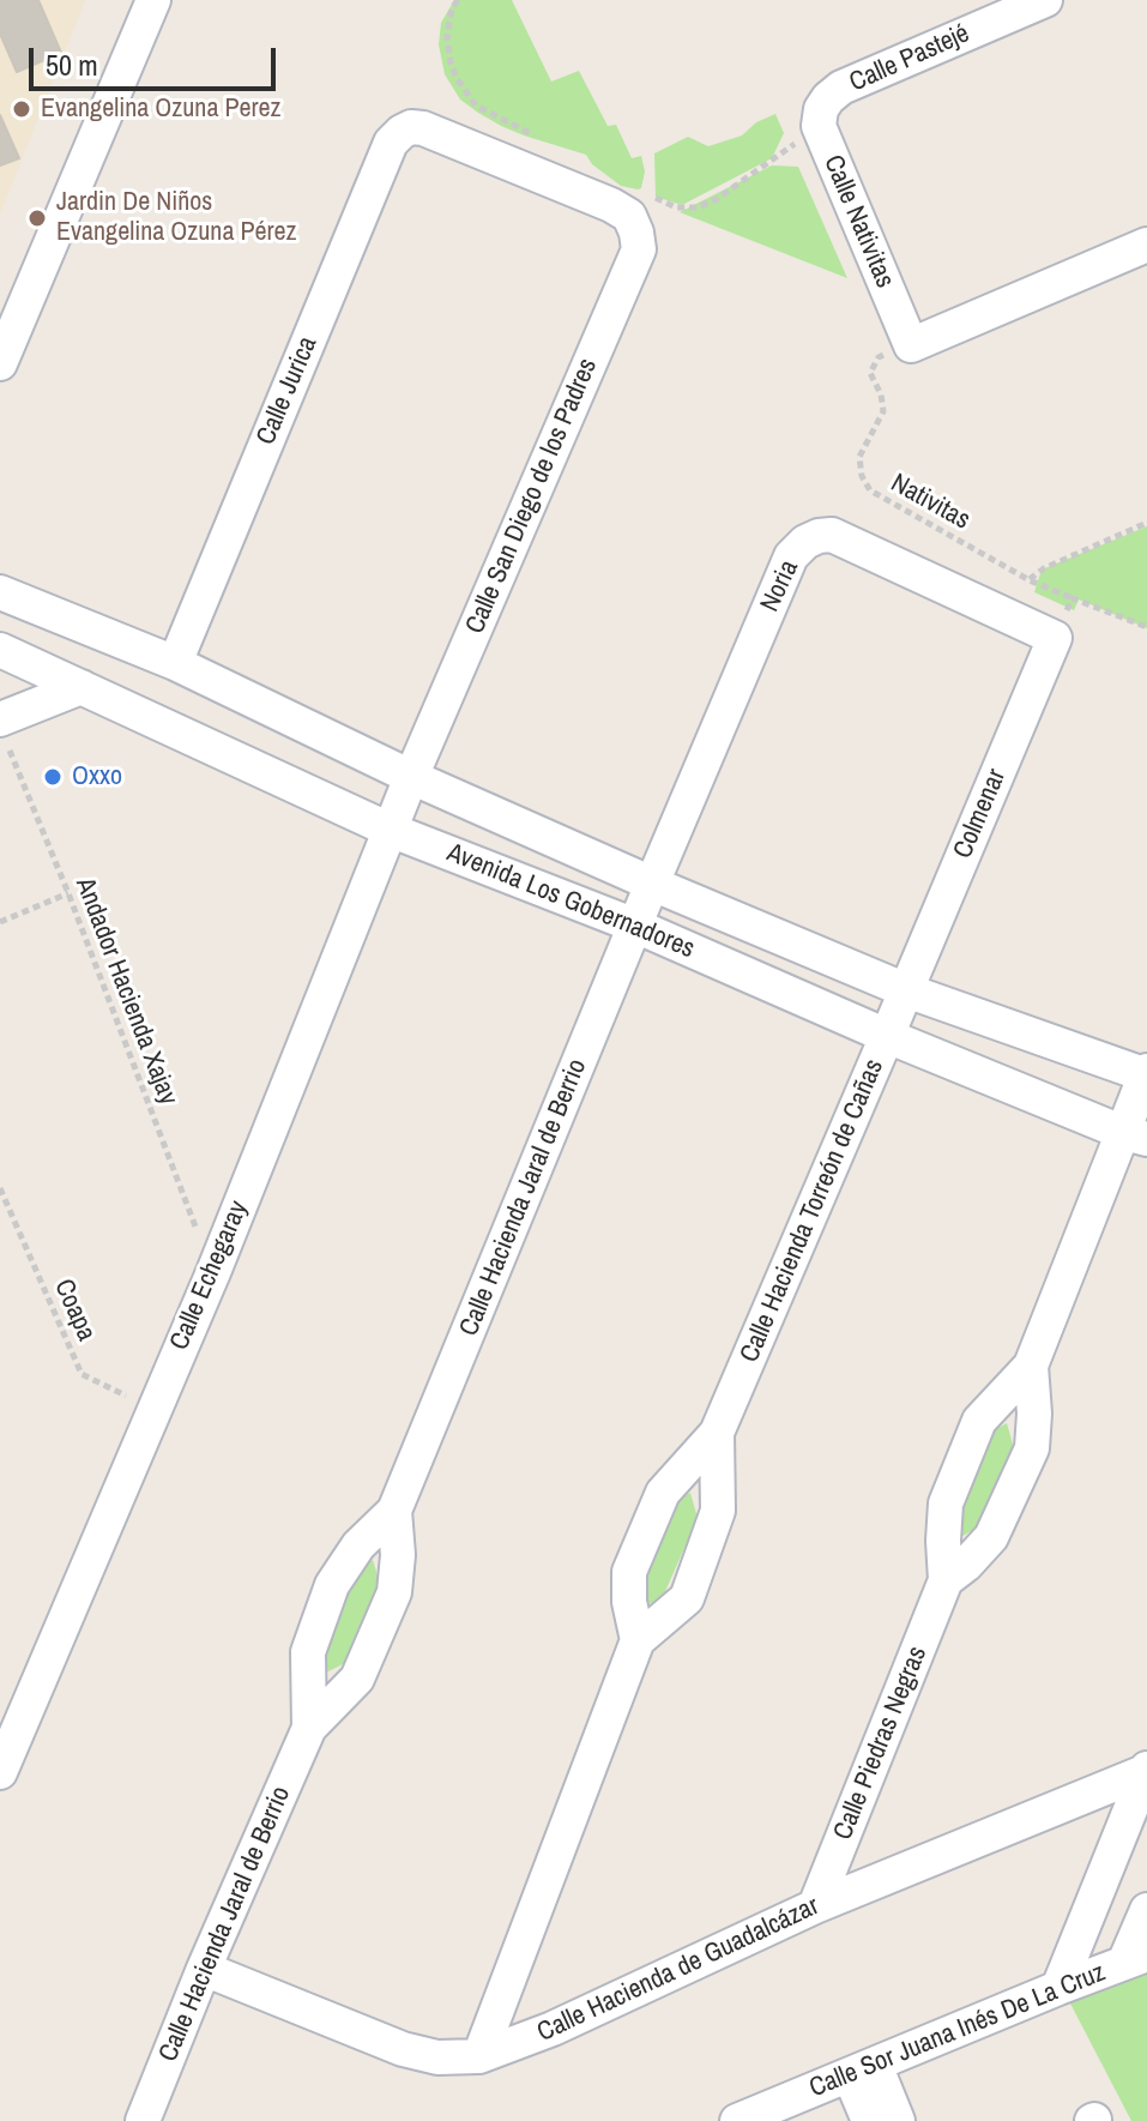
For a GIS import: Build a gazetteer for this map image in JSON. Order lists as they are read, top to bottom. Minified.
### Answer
{"streets":{"street":["Calle Pastejé","Calle Nativitas","Calle Jurica","Calle San Diego de los Padres","Noria","Colmenar","Avenida Los Gobernadores","Calle Hacienda Jaral de Berrio","Calle Hacienda Torreón de Cañas","Calle Echegaray","Calle Piedras Negras","Calle Hacienda de Guadalcázar","Calle Sor Juana Inés De La Cruz"],"path":["Nativitas","Andador Hacienda Xajay","Coapa"]},"crossings":[["Calle Pastejé","Calle Nativitas"],["Calle Nativitas","Nativitas"],["Calle Jurica","Calle San Diego de los Padres"],["Calle Jurica","Avenida Los Gobernadores"],["Calle San Diego de los Padres","Avenida Los Gobernadores"],["Calle San Diego de los Padres","Calle Echegaray"],["Noria","Colmenar"],["Noria","Avenida Los Gobernadores"],["Noria","Calle Hacienda Jaral de Berrio"],["Colmenar","Avenida Los Gobernadores"],["Colmenar","Calle Hacienda Torreón de Cañas"],["Avenida Los Gobernadores","Calle Hacienda Jaral de Berrio"],["Avenida Los Gobernadores","Calle Hacienda Torreón de Cañas"],["Avenida Los Gobernadores","Calle Echegaray"],["Avenida Los Gobernadores","Calle Piedras Negras"],["Andador Hacienda Xajay","Calle Echegaray"],["Calle Hacienda Jaral de Berrio","Calle Hacienda de Guadalcázar"],["Calle Hacienda Torreón de Cañas","Calle Hacienda de Guadalcázar"],["Calle Echegaray","Coapa"],["Calle Piedras Negras","Calle Hacienda de Guadalcázar"]],"places":["Evangelina Ozuna Perez","Jardin De Niños Evangelina Ozuna Pérez","Oxxo"],"scale_bar":"50 m"}
